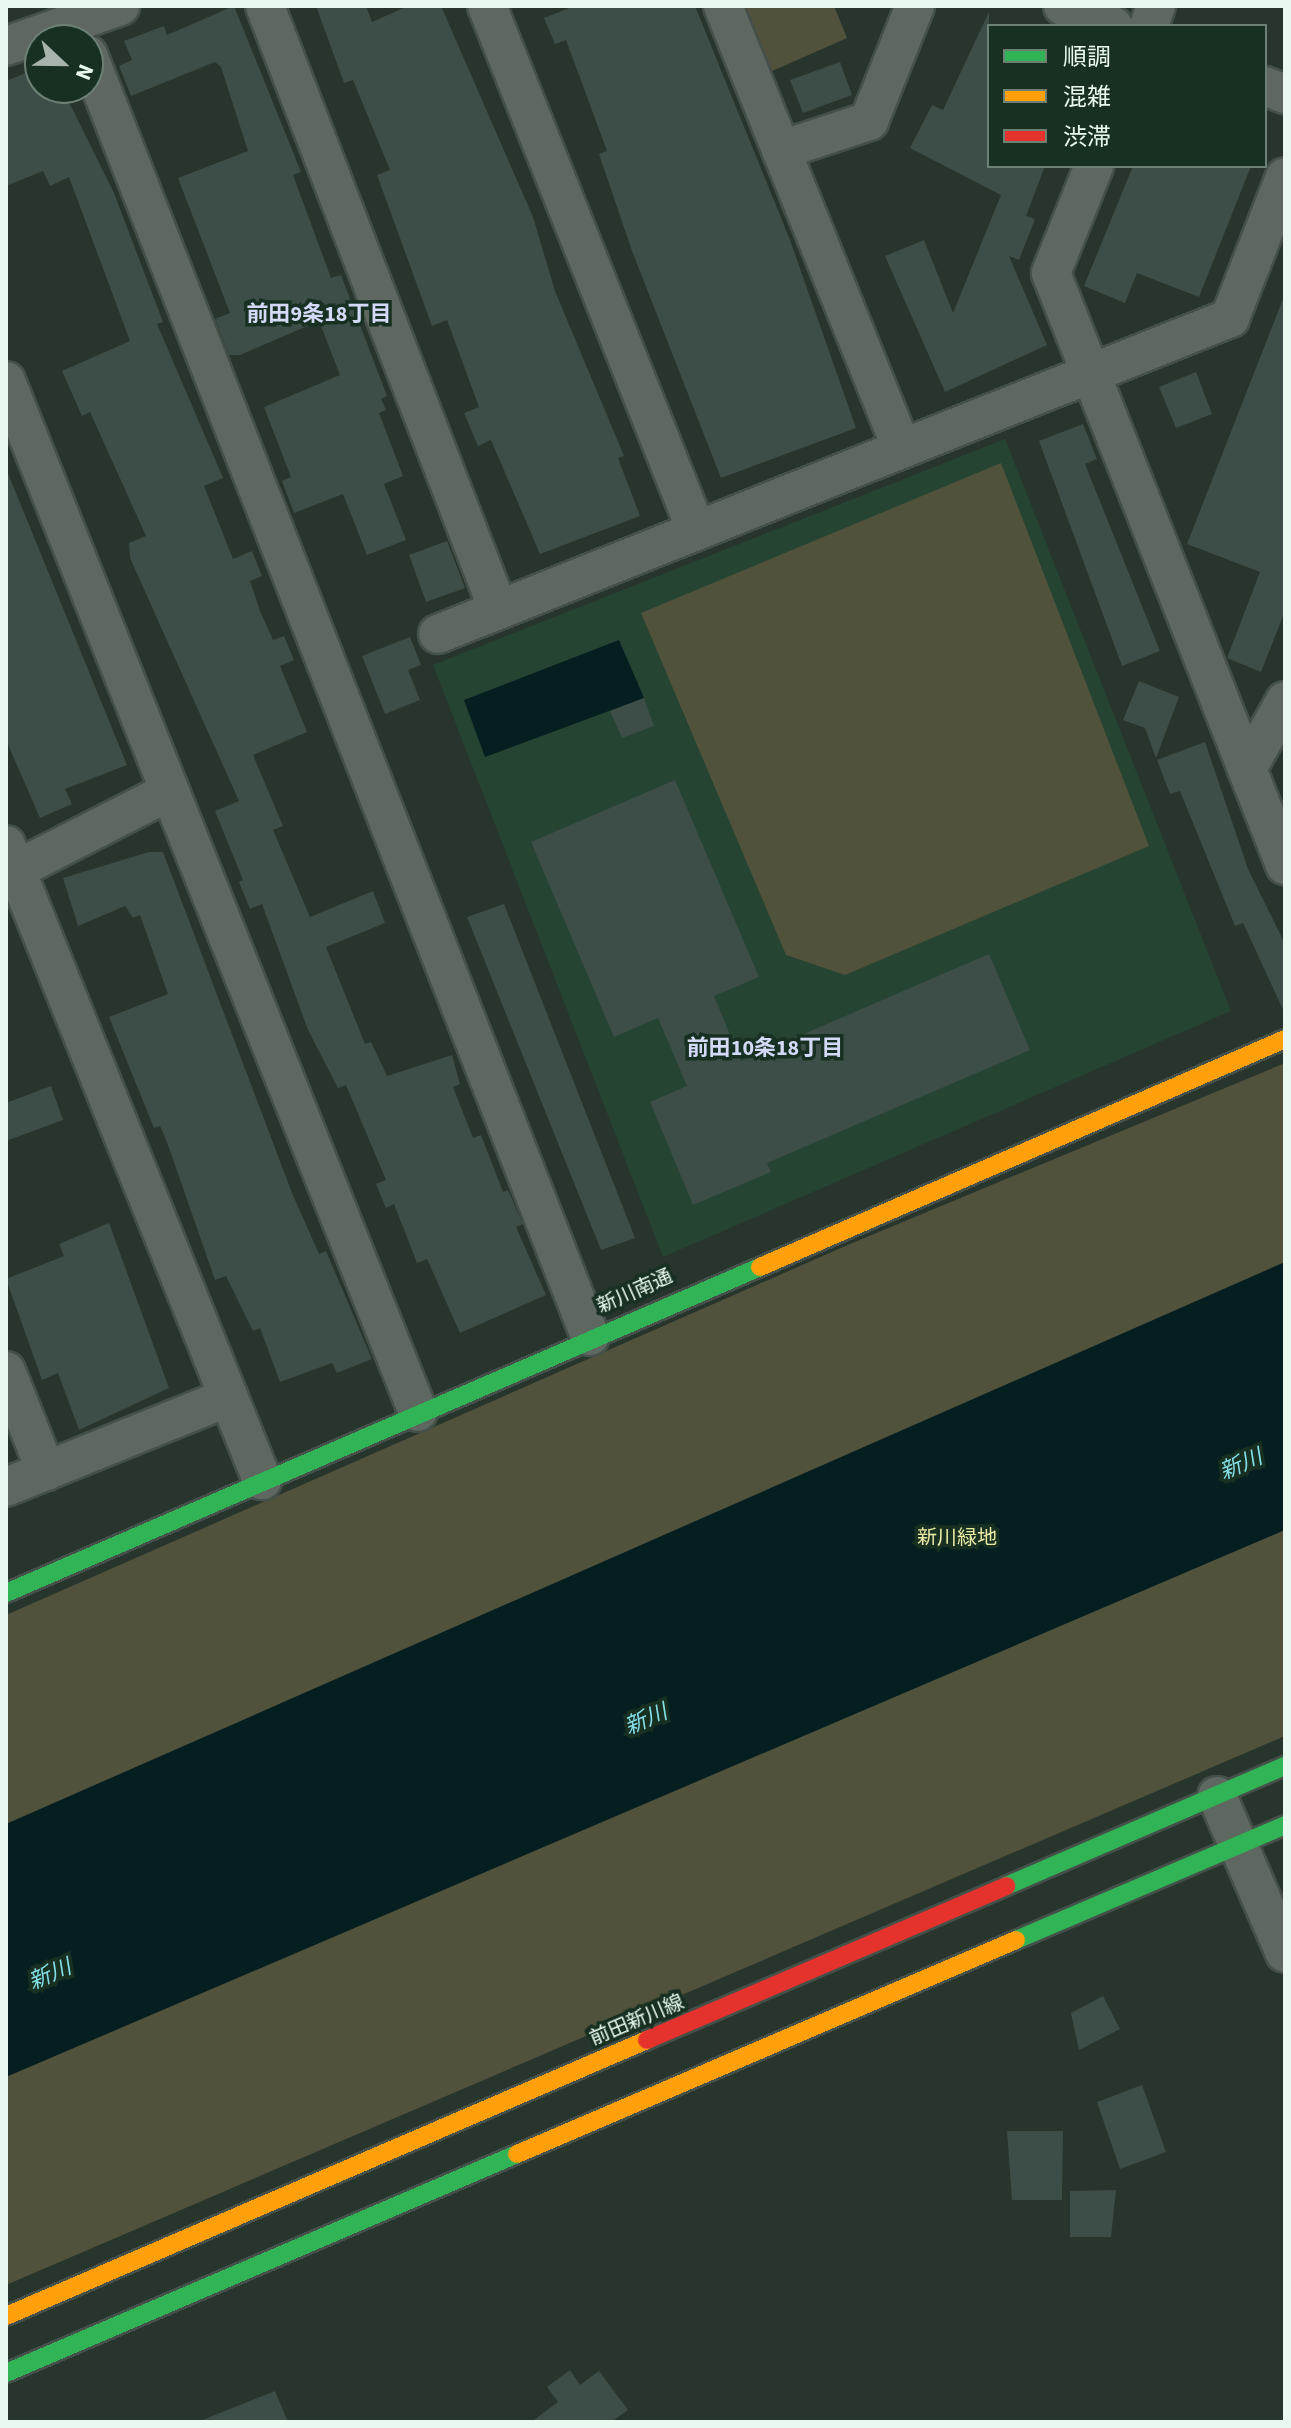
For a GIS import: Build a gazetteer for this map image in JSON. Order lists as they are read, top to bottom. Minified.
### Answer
{"streets":{"main road":["新川南通","前田新川線"]},"districts":["前田9条18丁目","前田10条18丁目"],"water":["新川"],"parks":["新川緑地"],"legend":["順調","混雑","渋滞"],"north":"right"}
